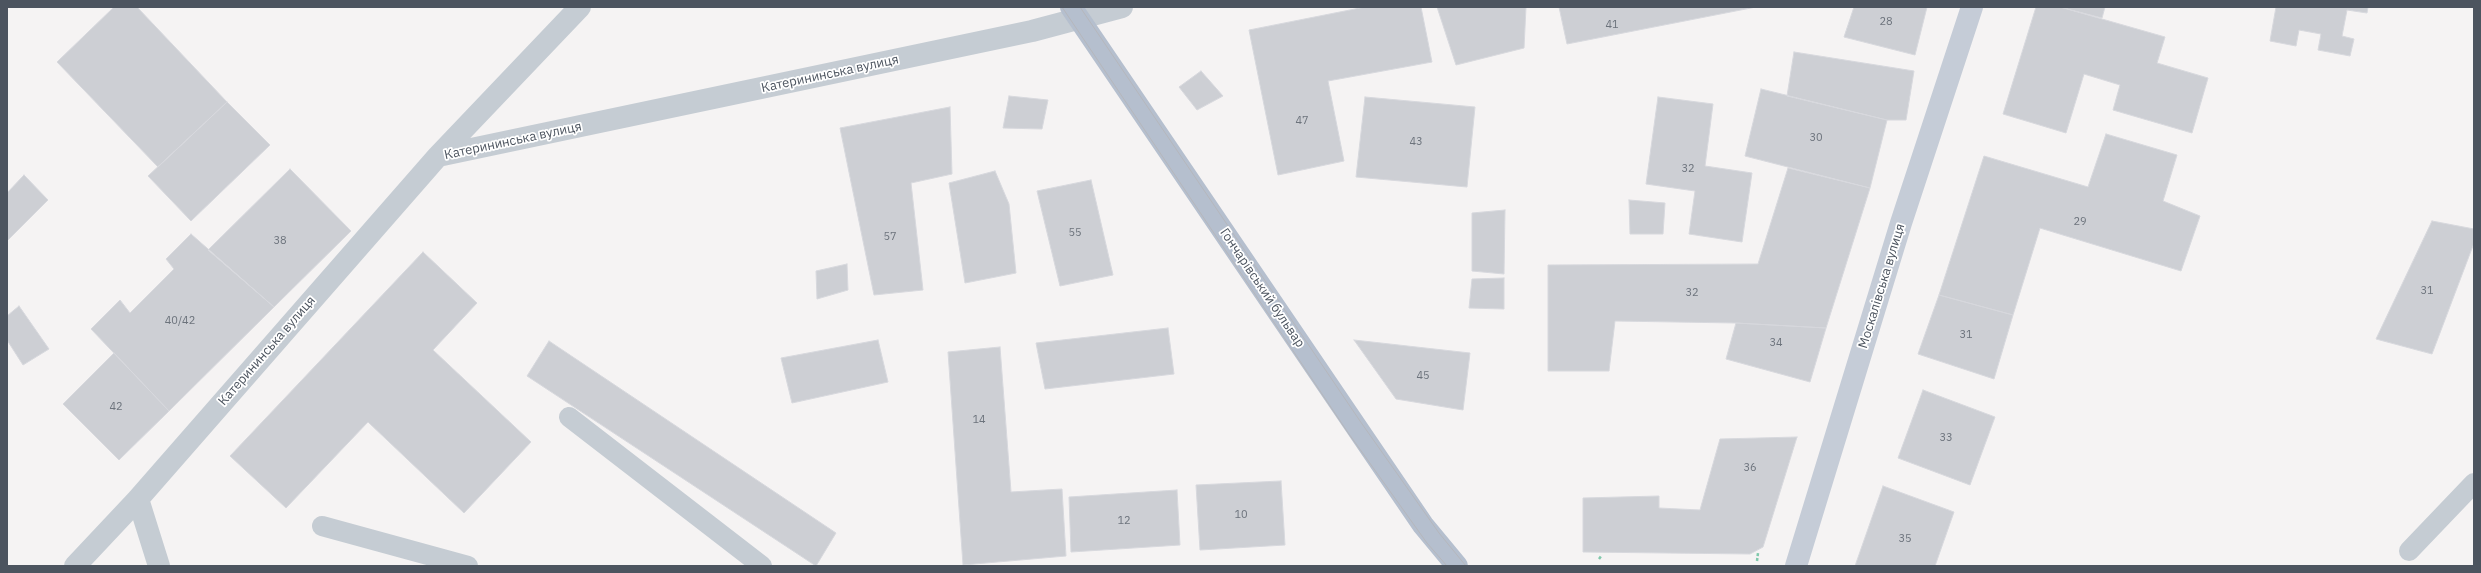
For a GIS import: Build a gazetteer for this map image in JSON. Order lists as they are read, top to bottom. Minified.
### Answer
{"streets":{"main road":["Москалівська вулиця","Гончарівський бульвар"],"street":["Катерининська вулиця"]},"crossings":[["Катерининська вулиця","Гончарівський бульвар"]],"house_numbers":["28","41","47","30","43","32","29","55","57","38","31","32","40/42","31","34","45","42","14","33","36","10","12","35"]}
